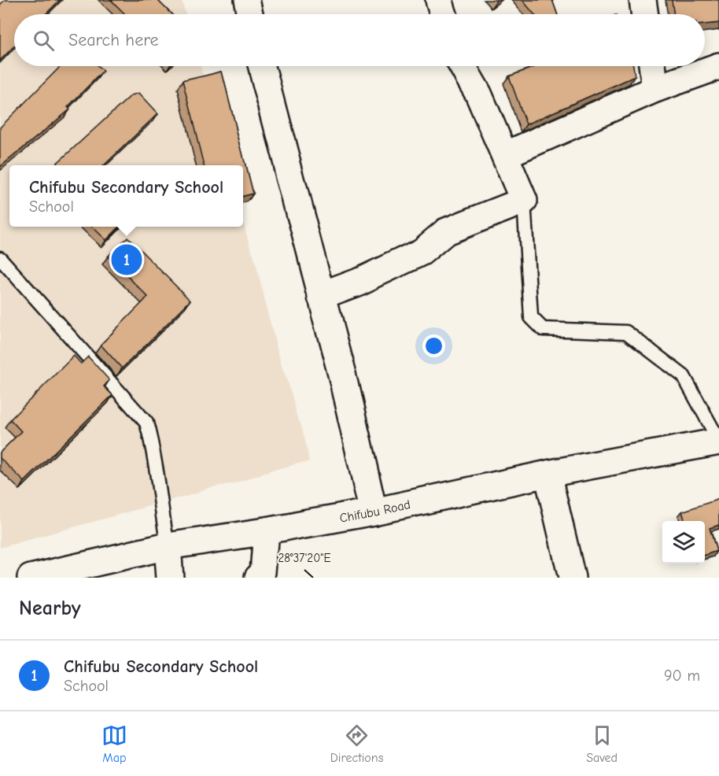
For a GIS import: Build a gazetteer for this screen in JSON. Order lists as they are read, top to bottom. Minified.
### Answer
{"streets":{"street":["Chifubu Road"]},"page":{"search":"Search here","popup":["Chifubu Secondary School","School"],"pins":"1","heading":"Nearby","list":[{"mark":"1","name":"Chifubu Secondary School","note":"School","value":"90 m"}],"nav":["Map","Directions","Saved"]},"coordinates":["28°37'20\"E"]}
